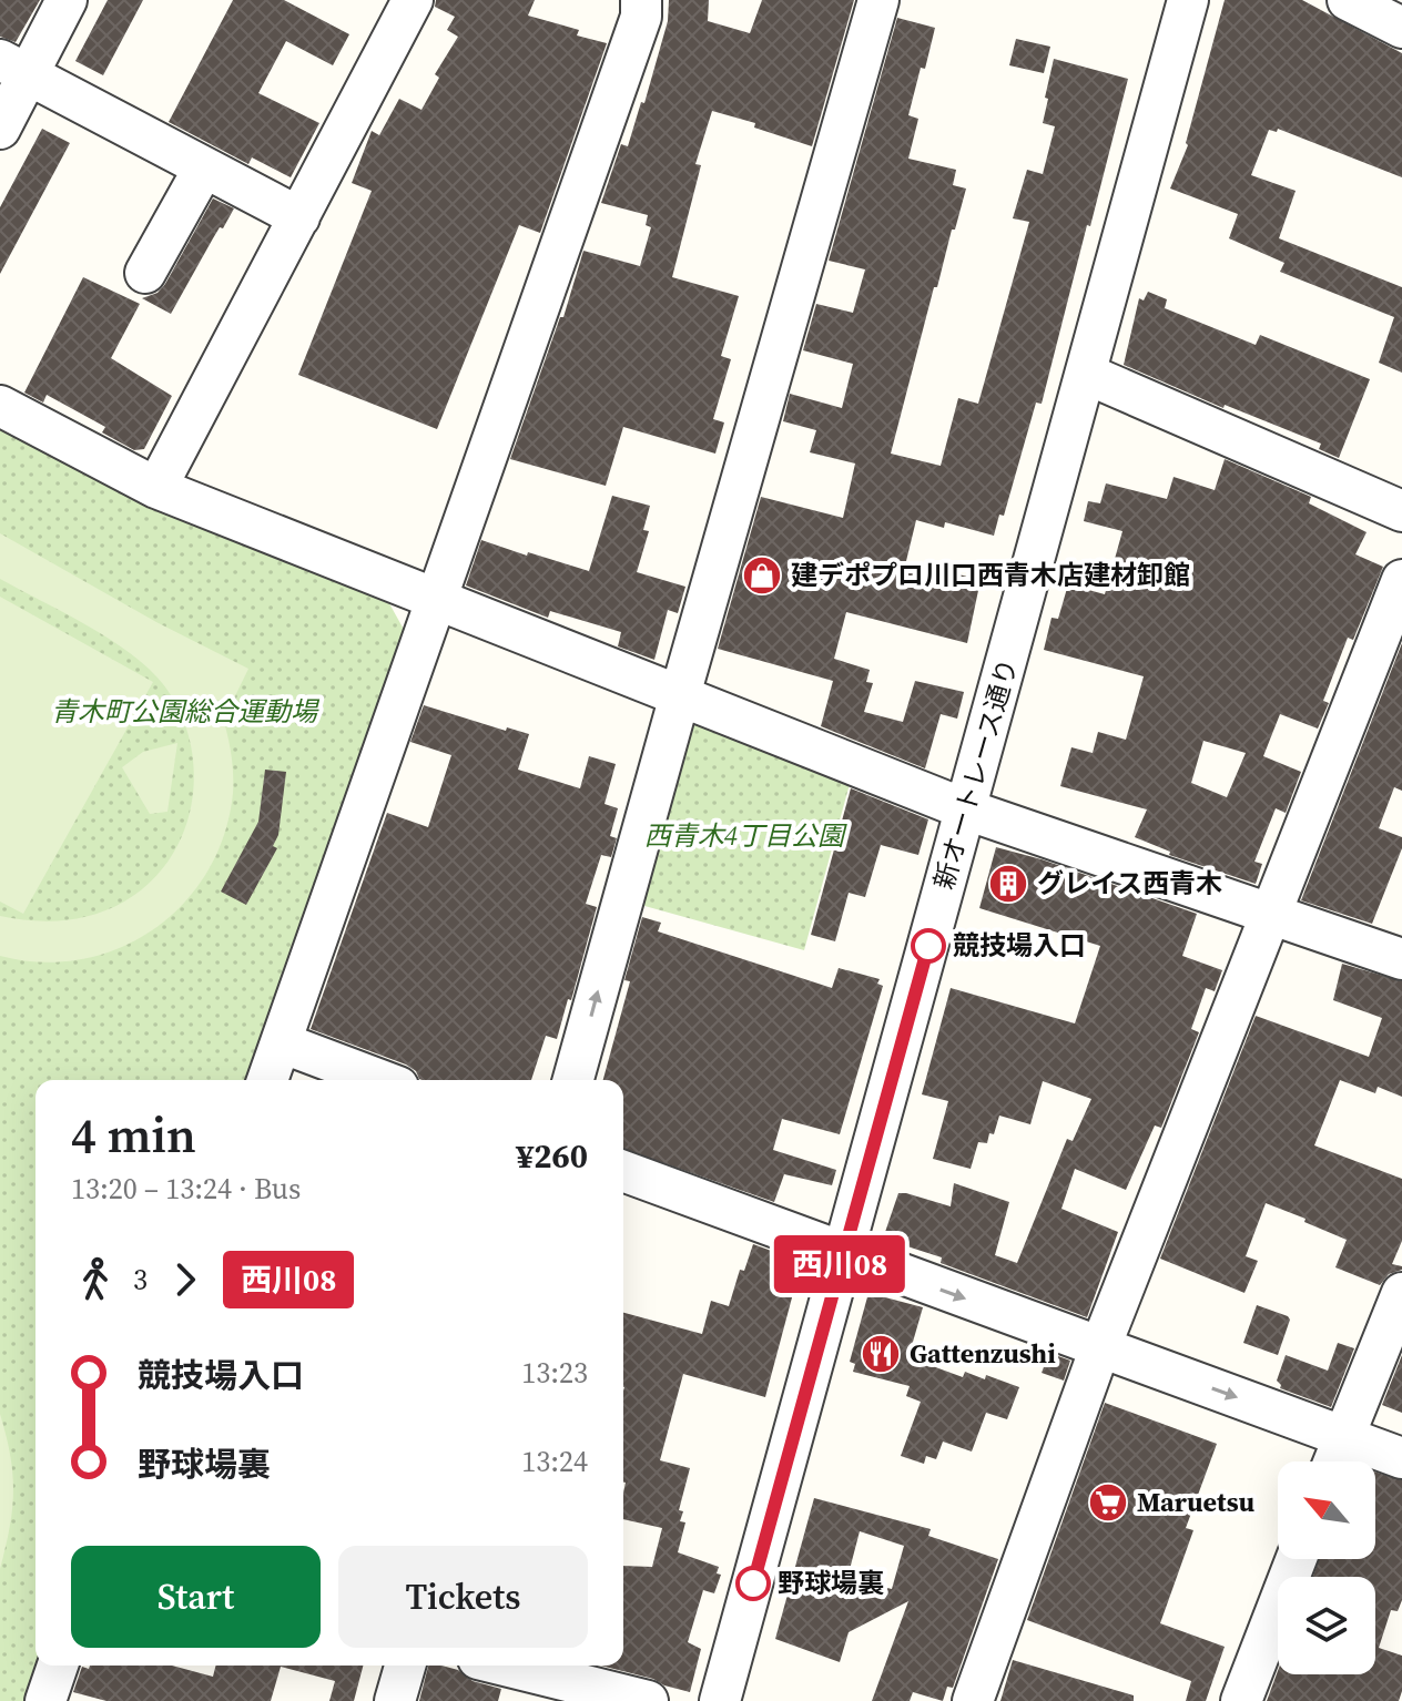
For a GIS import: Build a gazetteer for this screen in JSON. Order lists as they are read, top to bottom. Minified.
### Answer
{"streets":{"street":["新オートレース通り"]},"parks":["青木町公園総合運動場","西青木4丁目公園"],"places":{"shop":["建デポプロ川口西青木店建材卸館"],"building":["グレイス西青木"],"other":["競技場入口","野球場裏"],"restaurant":["Gattenzushi"],"supermarket":["Maruetsu"]},"lines":["bus line 西川08"],"north":"top left","page":{"on_map":"西川08","heading":["4 min","13:20 – 13:24 · Bus","¥260"],"legs":["3","西川08"],"list":[{"name":"競技場入口","value":"13:23"},{"name":"野球場裏","value":"13:24"}],"buttons":["Start","Tickets"]}}
